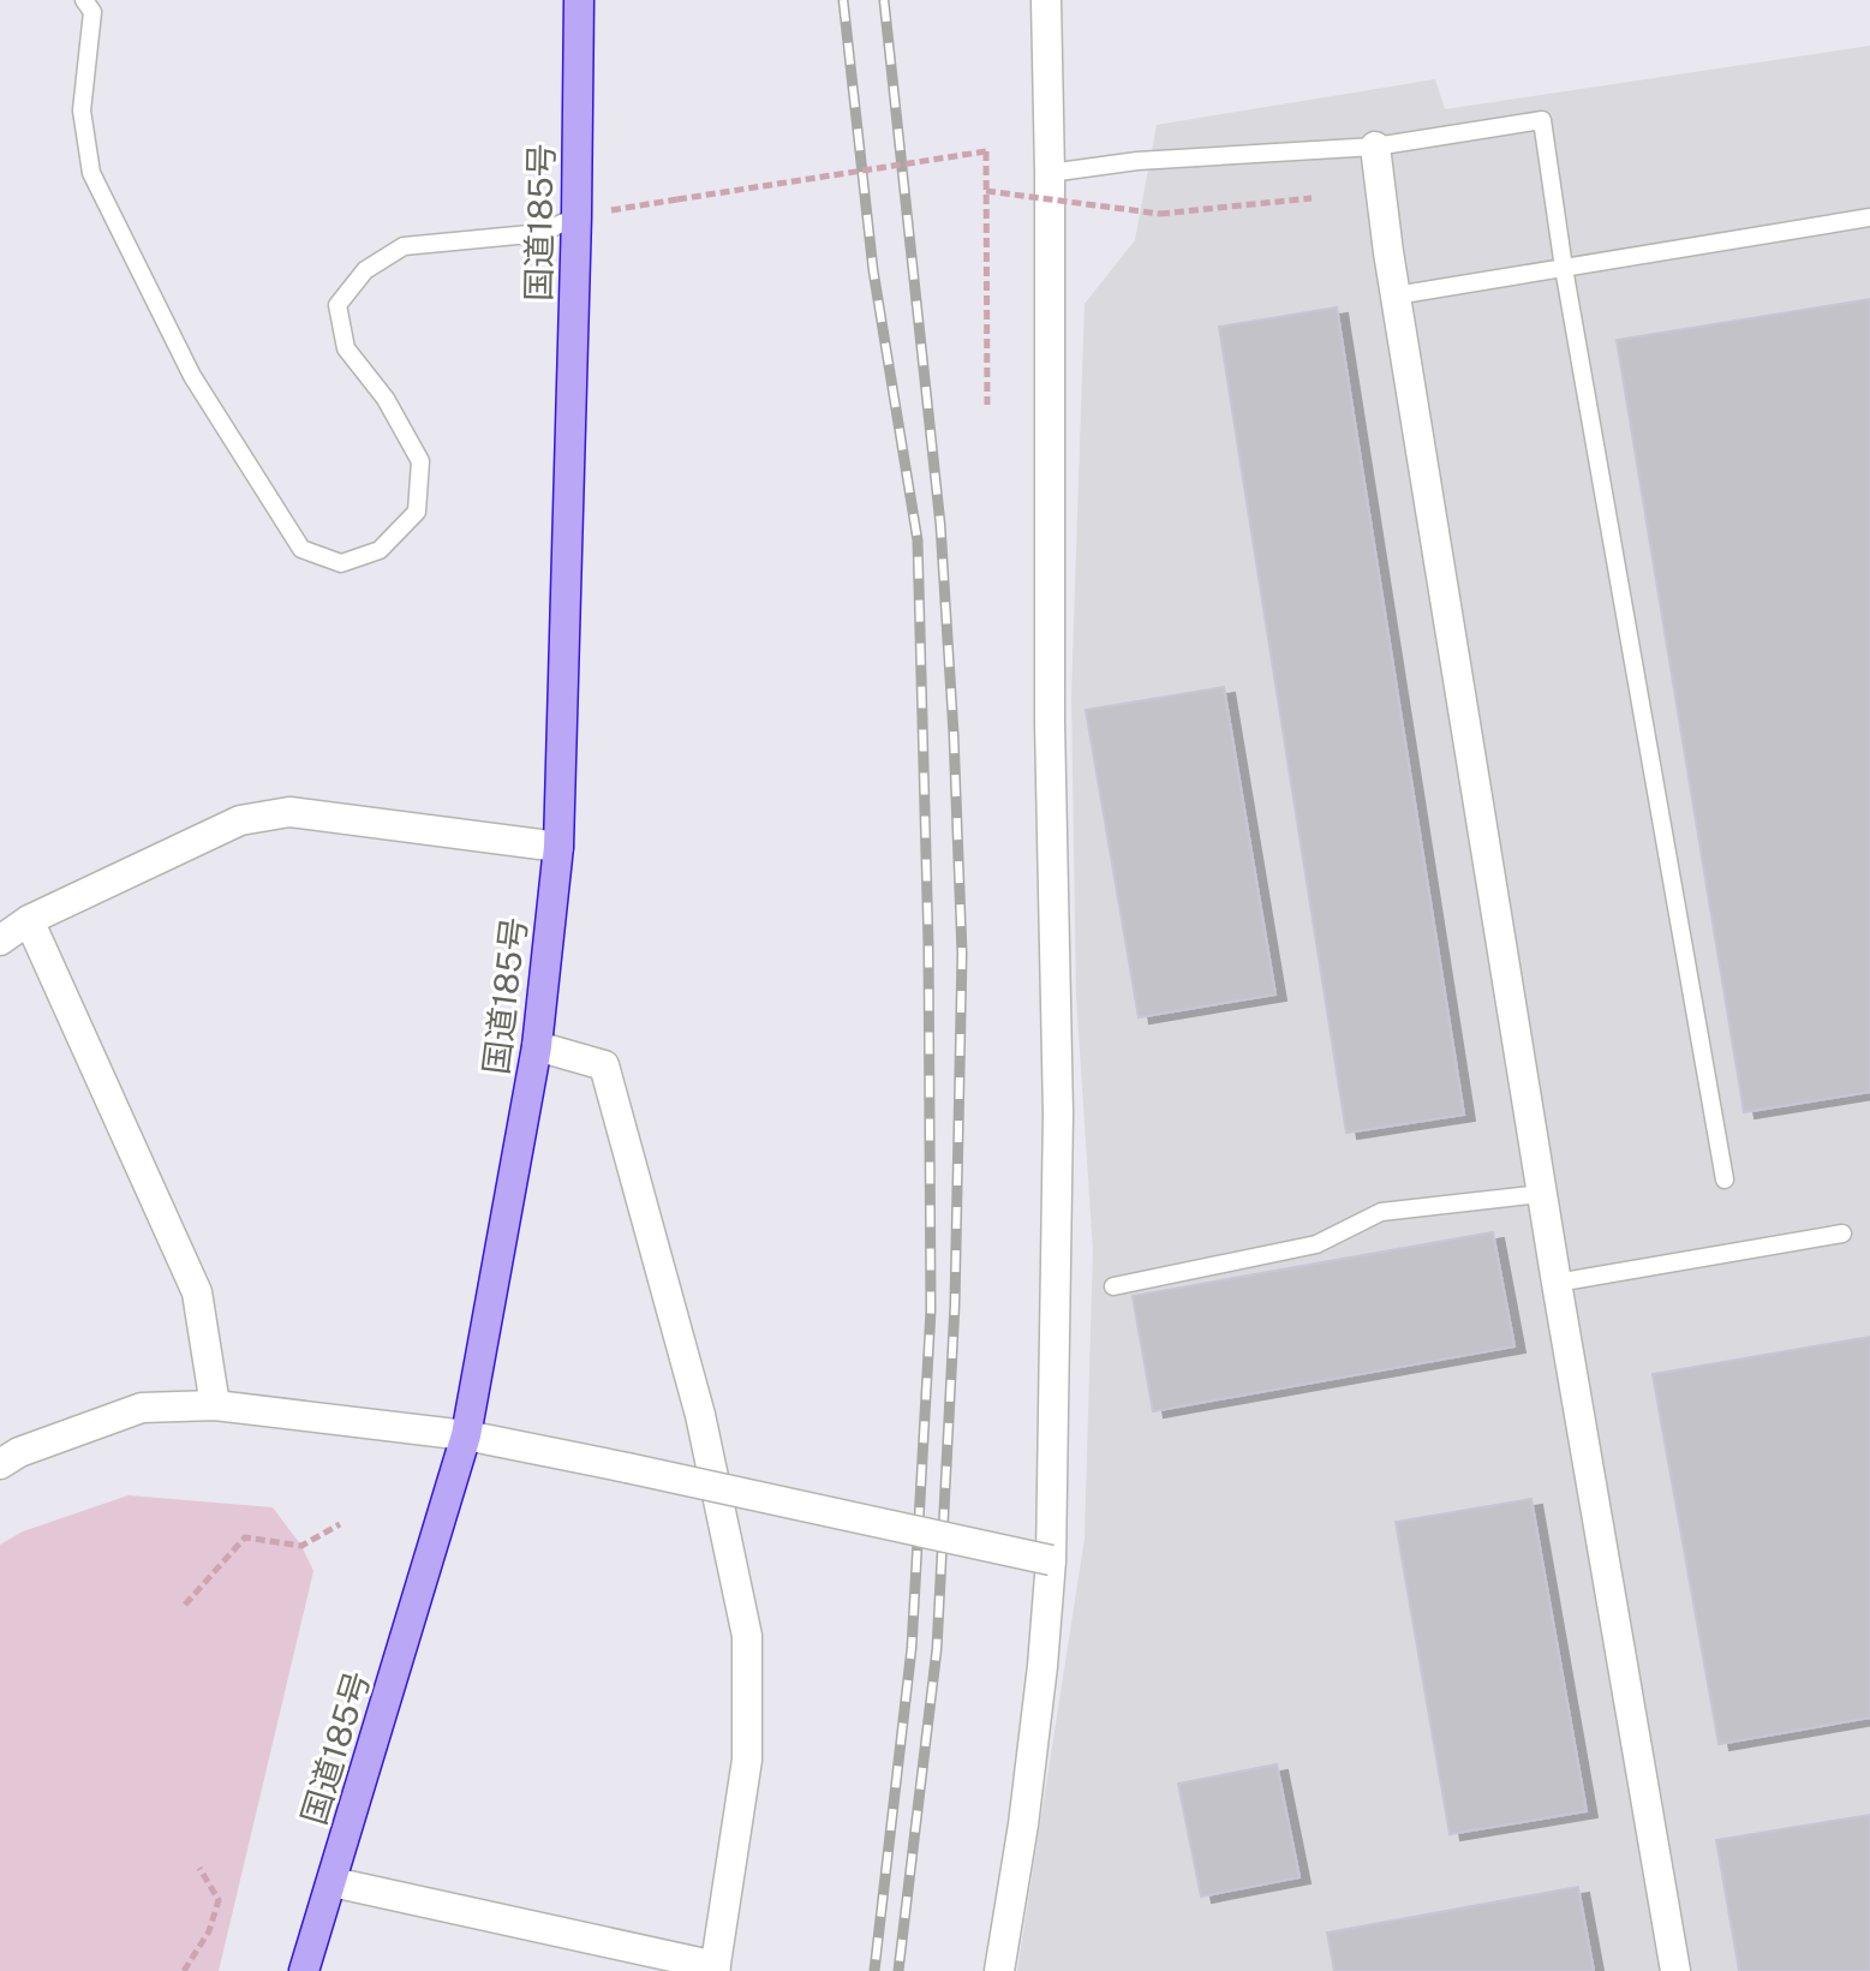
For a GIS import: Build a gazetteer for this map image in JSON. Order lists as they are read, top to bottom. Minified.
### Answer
{"streets":{"highway":["国道185号"]}}
